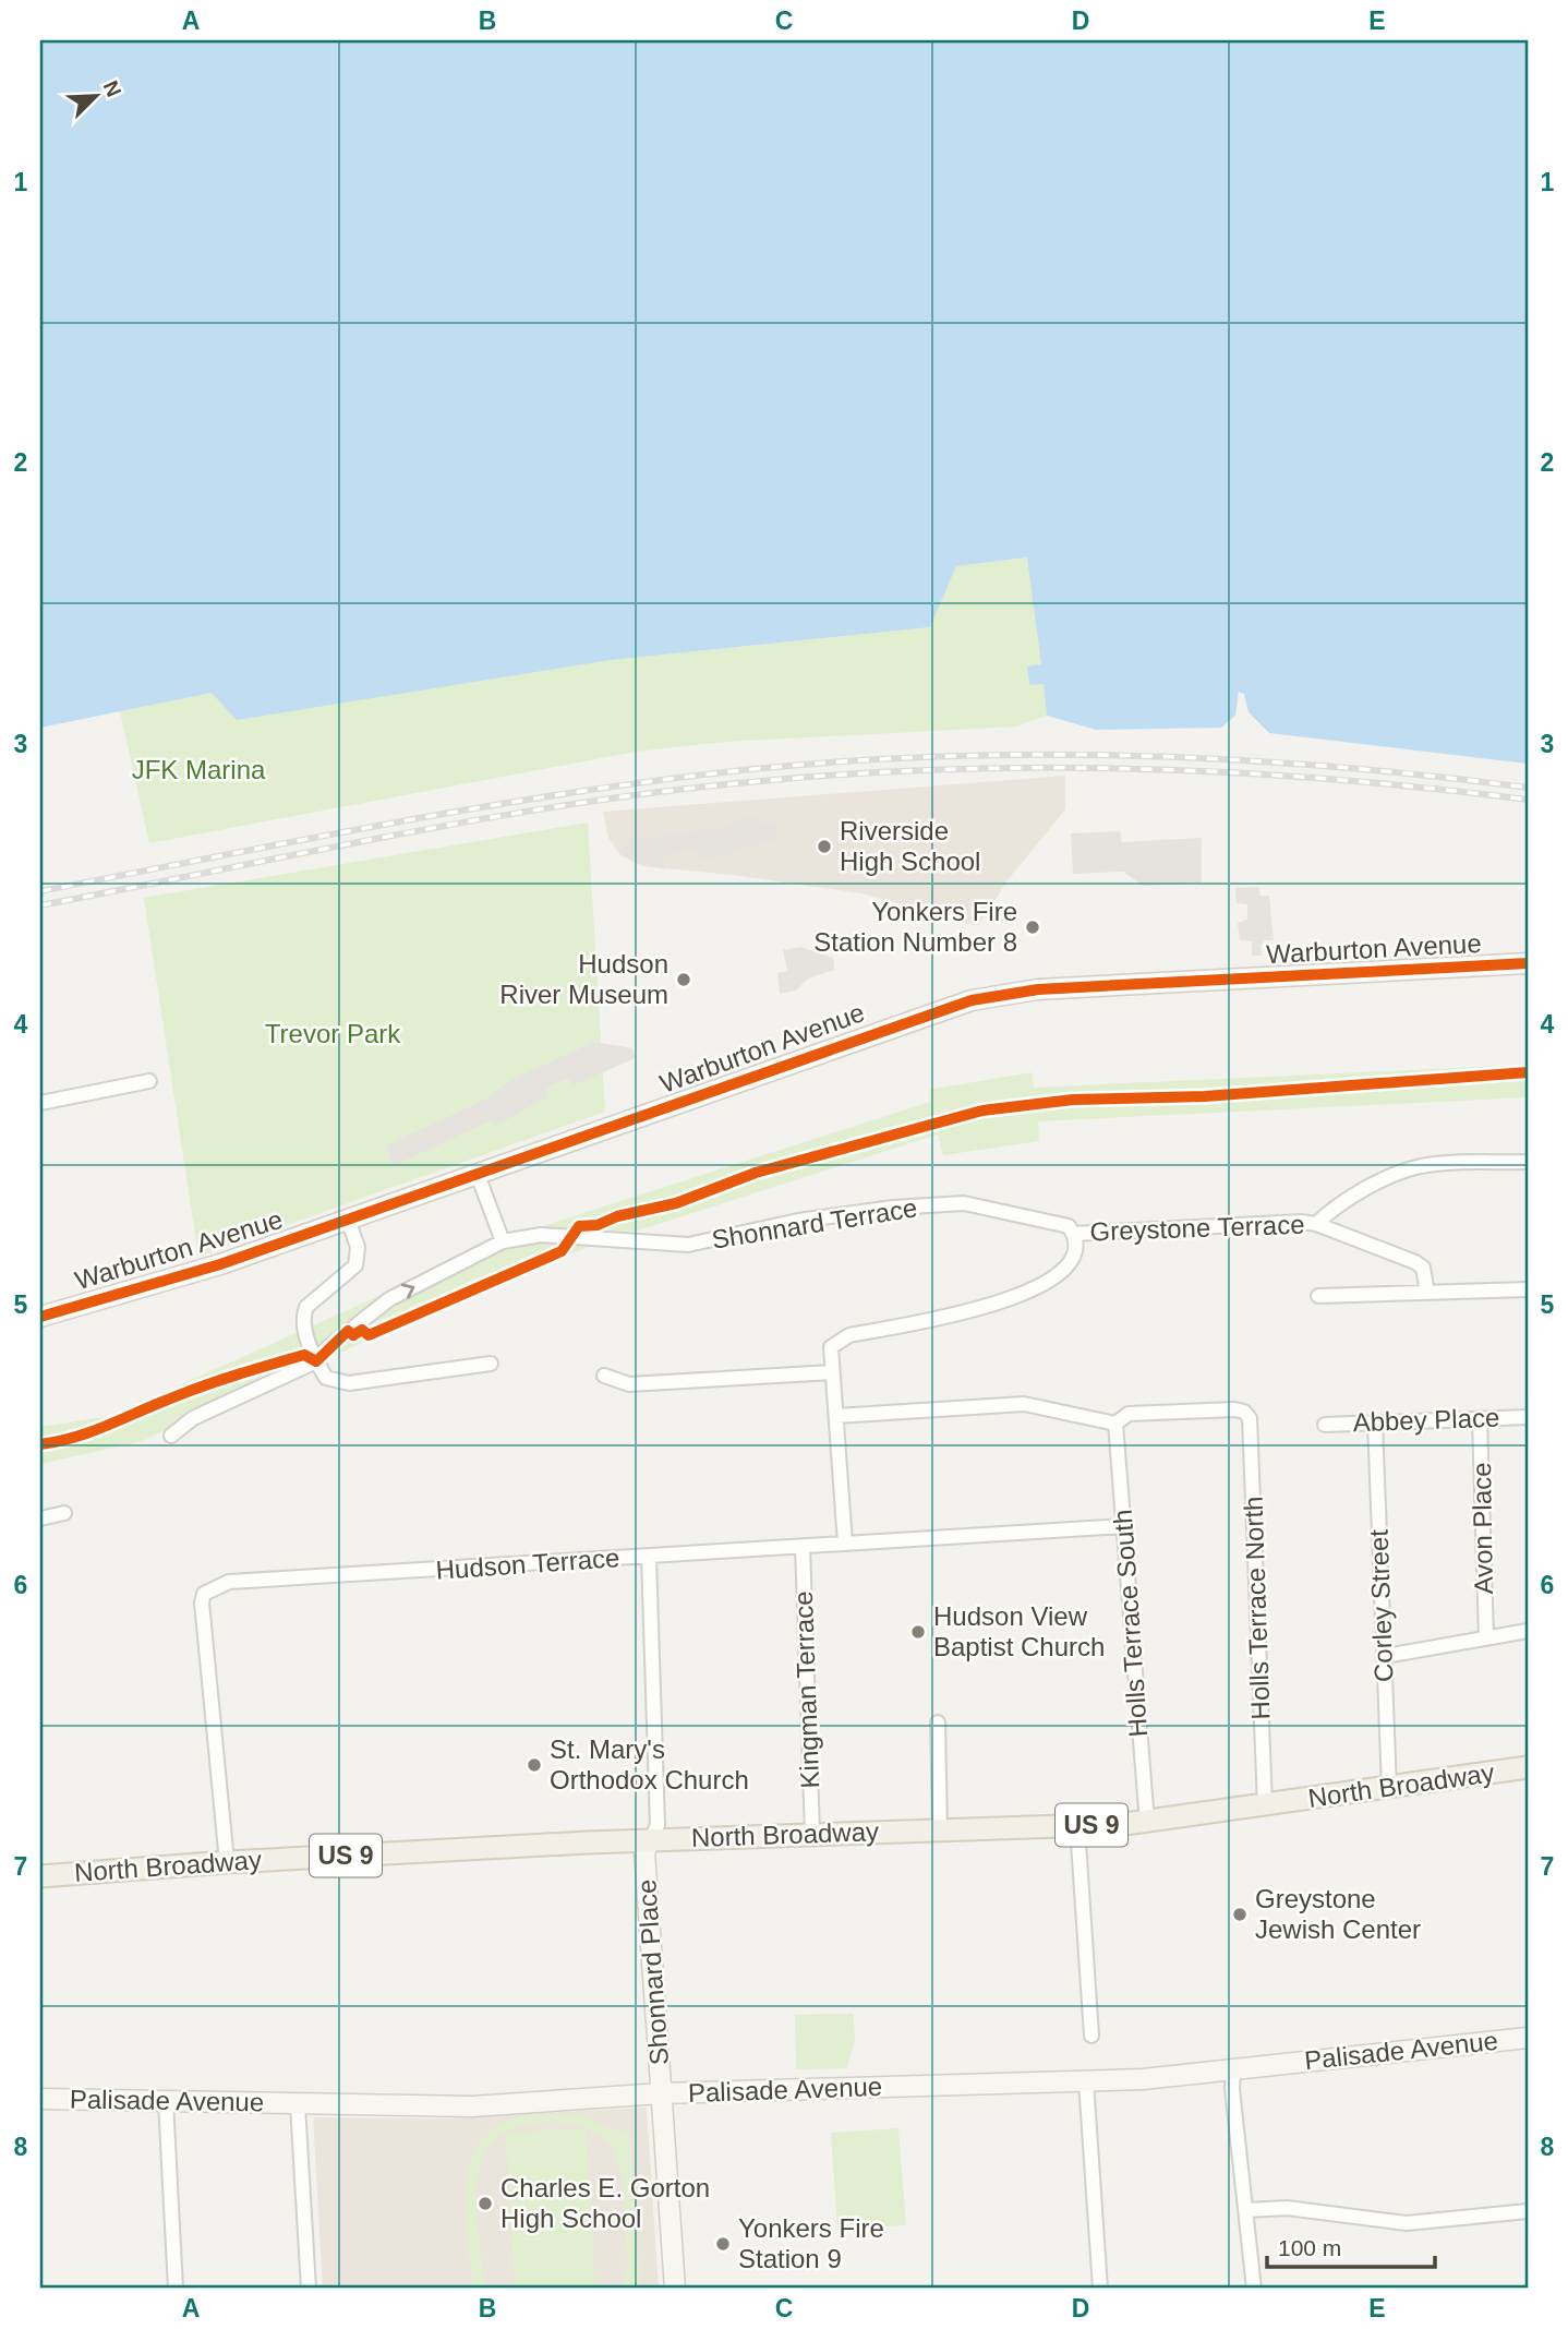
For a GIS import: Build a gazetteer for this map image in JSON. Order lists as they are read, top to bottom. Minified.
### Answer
{"streets":{"main road":["North Broadway","US 9"],"street":["Warburton Avenue","Shonnard Terrace","Greystone Terrace","Abbey Place","Avon Place","Hudson Terrace","Corley Street","Holls Terrace North","Holls Terrace South","Kingman Terrace","Shonnard Place","Palisade Avenue"]},"crossings":[["Shonnard Terrace","Greystone Terrace"],["Abbey Place","Avon Place"],["Abbey Place","Corley Street"],["Hudson Terrace","Holls Terrace South"],["Hudson Terrace","Kingman Terrace"],["Hudson Terrace","North Broadway"],["Corley Street","North Broadway"],["Holls Terrace North","Holls Terrace South"],["Holls Terrace North","North Broadway"],["Holls Terrace South","North Broadway"],["Kingman Terrace","North Broadway"],["North Broadway","Shonnard Place"],["Shonnard Place","Palisade Avenue"]],"parks":["JFK Marina","Trevor Park"],"places":["Riverside High School","Yonkers Fire Station Number 8","Hudson River Museum","Hudson View Baptist Church","St. Mary's Orthodox Church","Greystone Jewish Center","Charles E. Gorton High School","Yonkers Fire Station 9"],"scale_bar":"100 m","north":"top right","grid":{"columns":["A","B","C","D","E"],"rows":["1","2","3","4","5","6","7","8"]}}
